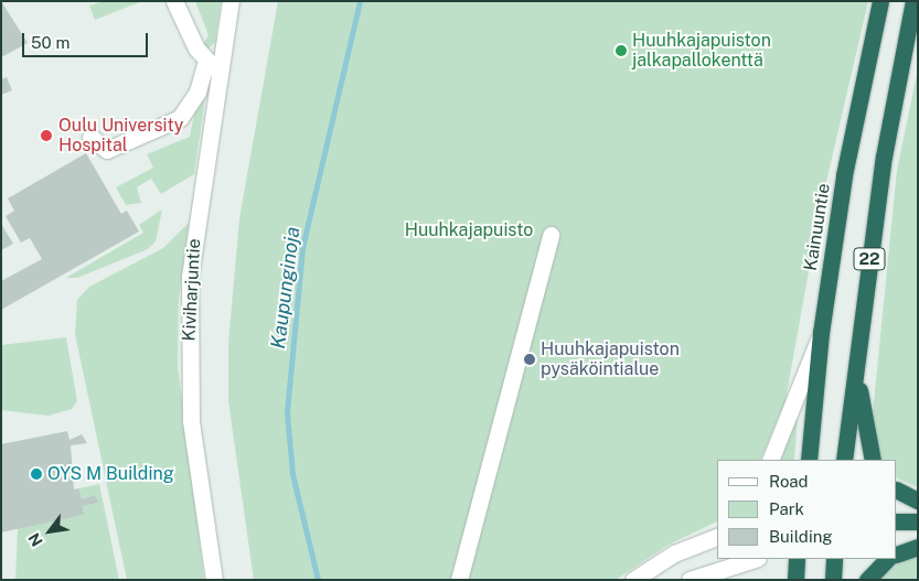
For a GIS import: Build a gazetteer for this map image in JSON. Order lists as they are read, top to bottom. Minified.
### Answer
{"streets":{"highway":["Kainuuntie","22"],"street":["Kiviharjuntie"]},"water":["Kaupunginoja"],"parks":["Huuhkajapuisto"],"places":["Huuhkajapuiston jalkapallokenttä","Oulu University Hospital","Huuhkajapuiston pysäköintialue","OYS M Building"],"legend":["Road","Park","Building"],"scale_bar":"50 m","north":"bottom left"}
